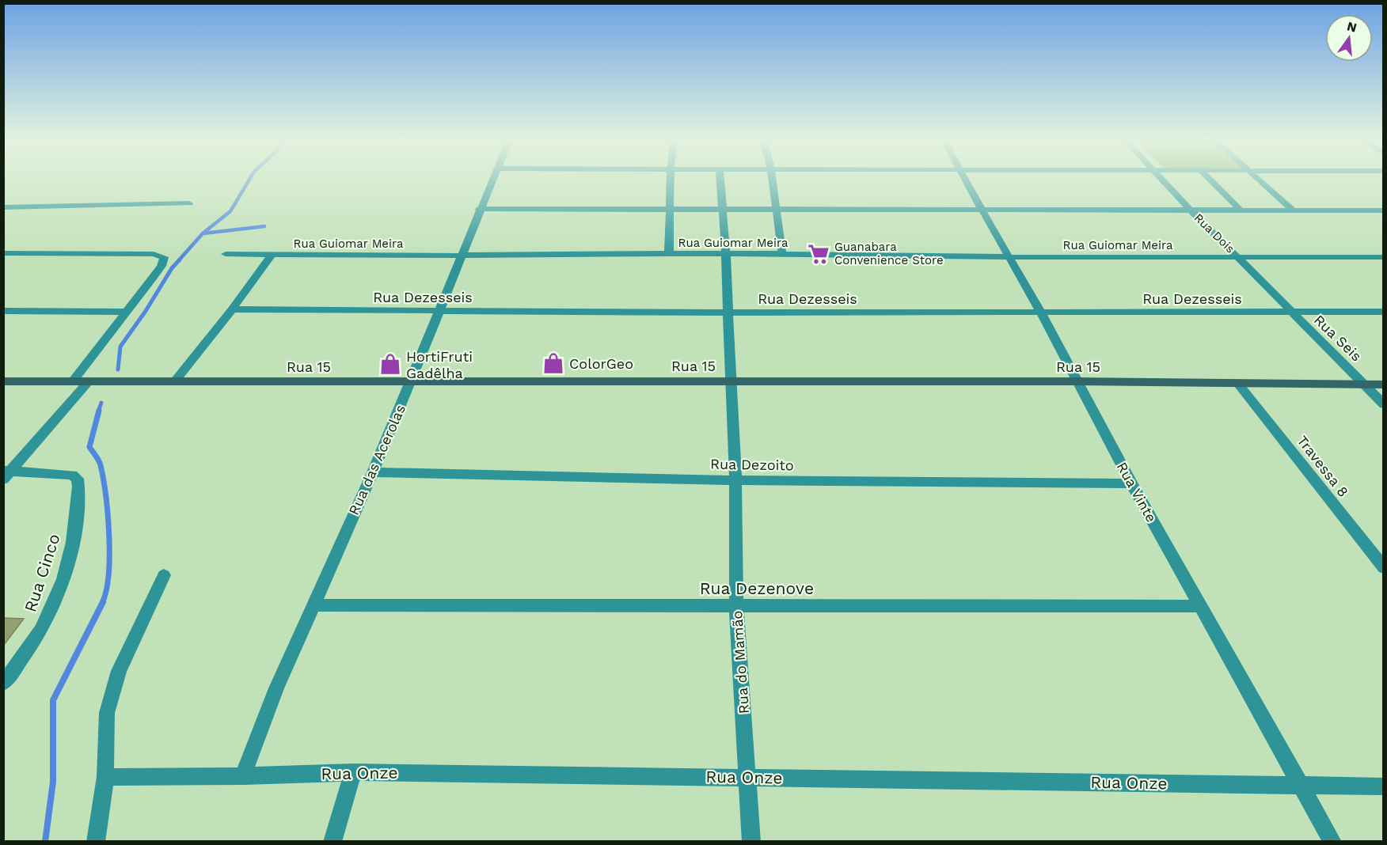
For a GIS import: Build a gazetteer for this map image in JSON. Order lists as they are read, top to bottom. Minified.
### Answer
{"streets":{"main road":["Rua 15"],"street":["Rua Dois","Rua Guiomar Meira","Rua Dezesseis","Rua Seis","Rua das Acerolas","Rua Dezoito","Travessa 8","Rua Vinte","Rua Cinco","Rua Dezenove","Rua do Mamão","Rua Onze"]},"crossings":[["Rua Dois","Rua Guiomar Meira"],["Rua Dois","Rua Dezesseis"],["Rua Dois","Rua Seis"],["Rua Guiomar Meira","Rua das Acerolas"],["Rua Guiomar Meira","Rua Vinte"],["Rua Guiomar Meira","Rua do Mamão"],["Rua Dezesseis","Rua Seis"],["Rua Dezesseis","Rua das Acerolas"],["Rua Dezesseis","Rua Vinte"],["Rua Dezesseis","Rua do Mamão"],["Rua Seis","Rua 15"],["Rua 15","Rua das Acerolas"],["Rua 15","Travessa 8"],["Rua 15","Rua Vinte"],["Rua 15","Rua do Mamão"],["Rua das Acerolas","Rua Dezoito"],["Rua das Acerolas","Rua Dezenove"],["Rua das Acerolas","Rua Onze"],["Rua Dezoito","Rua Vinte"],["Rua Dezoito","Rua do Mamão"],["Rua Vinte","Rua Dezenove"],["Rua Vinte","Rua Onze"],["Rua Dezenove","Rua do Mamão"],["Rua do Mamão","Rua Onze"]],"places":{"supermarket":["Guanabara Convenience Store"],"shop":["ColorGeo","HortiFruti Gadêlha"]},"north":"top"}
